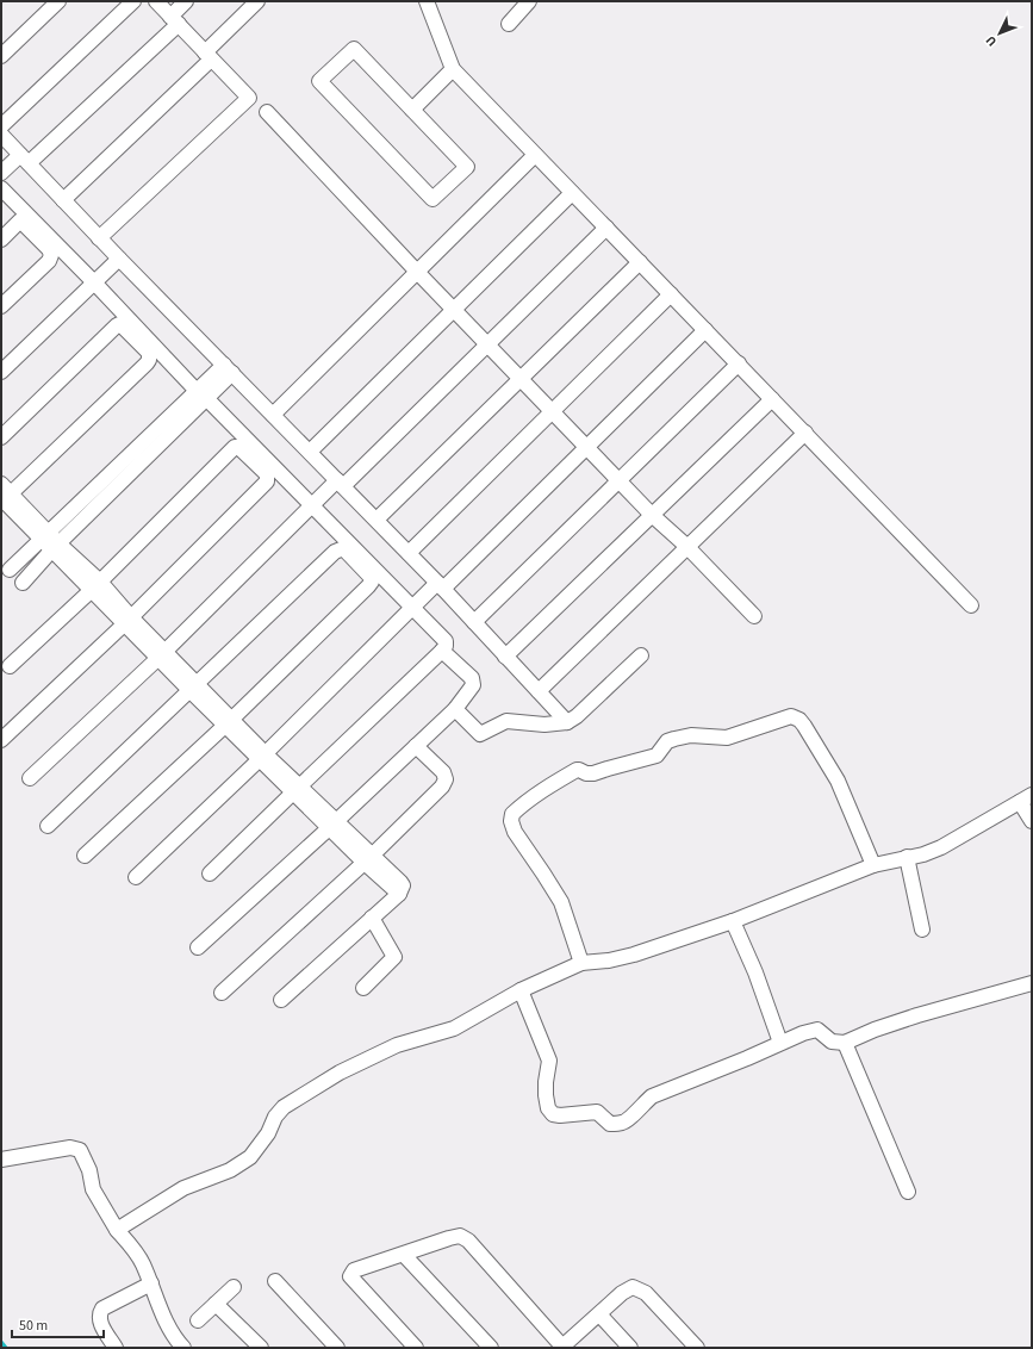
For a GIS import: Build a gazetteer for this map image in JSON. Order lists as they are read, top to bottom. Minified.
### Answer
{"scale_bar":"50 m","north":"bottom left"}
